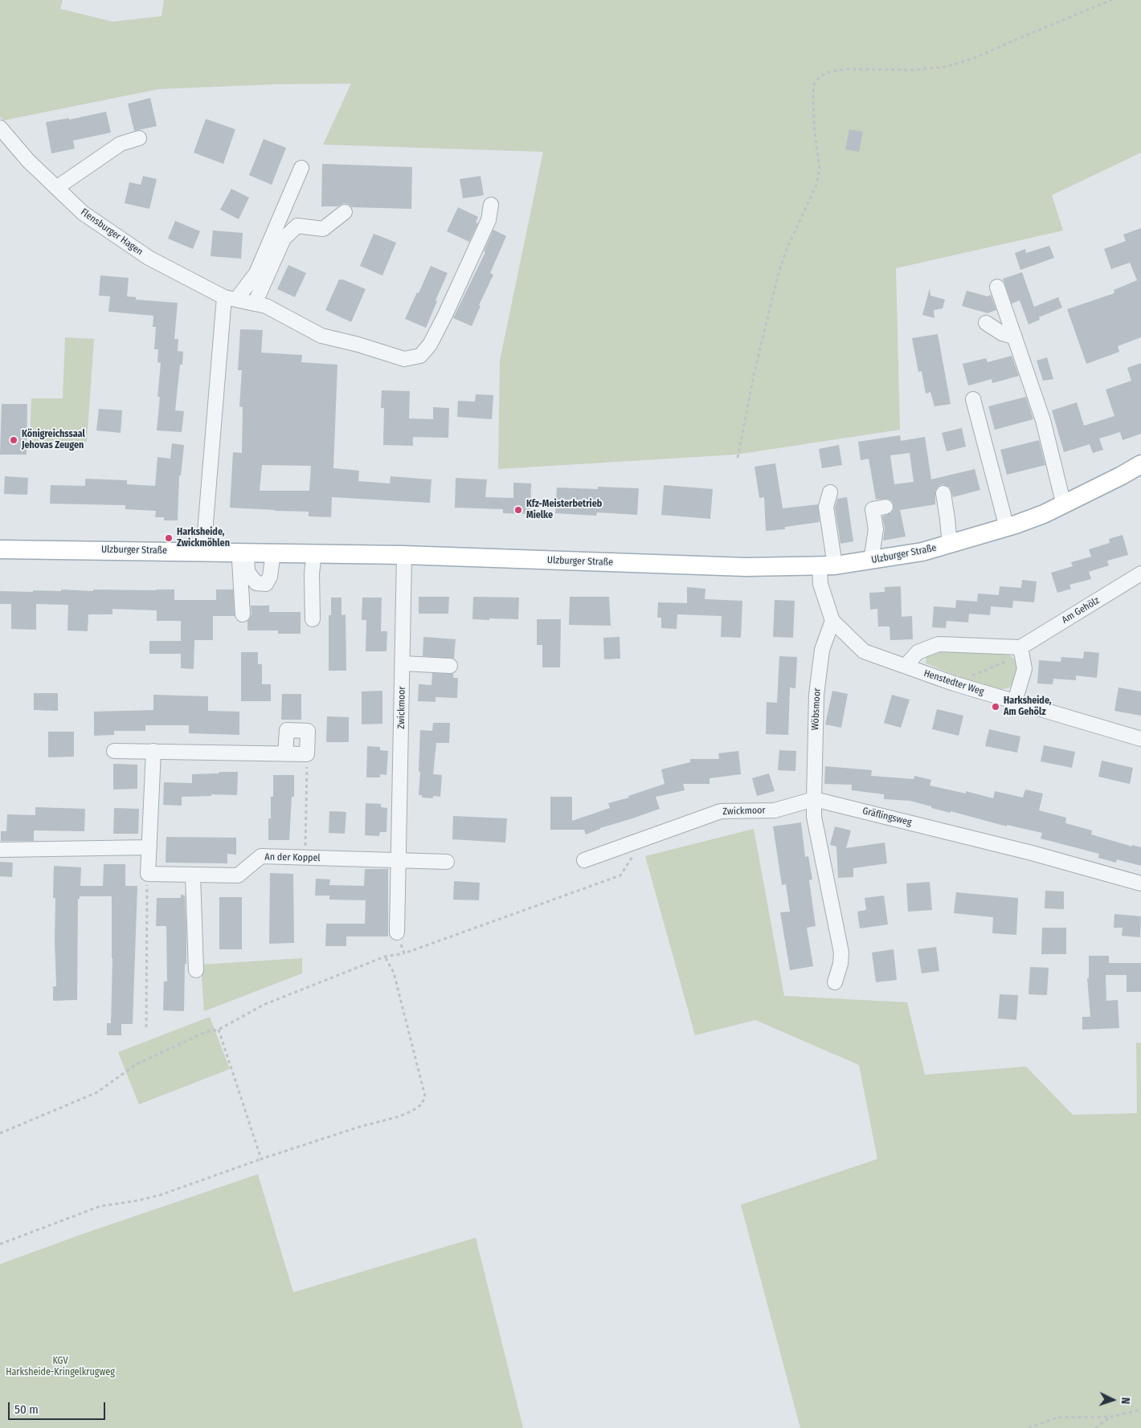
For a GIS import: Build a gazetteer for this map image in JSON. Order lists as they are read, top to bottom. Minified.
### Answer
{"streets":{"main road":["Ulzburger Straße"],"street":["Flensburger Hagen","Am Gehölz","Henstedter Weg","Zwickmoor","Wöbsmoor","Gräflingsweg","An der Koppel"]},"crossings":[["Ulzburger Straße","Henstedter Weg"],["Ulzburger Straße","Zwickmoor"],["Henstedter Weg","Wöbsmoor"],["Zwickmoor","Wöbsmoor"],["Zwickmoor","Gräflingsweg"],["Zwickmoor","An der Koppel"],["Wöbsmoor","Gräflingsweg"]],"parks":["KGV Harksheide-Kringelkrugweg"],"places":["Königreichssaal Jehovas Zeugen","Kfz-Meisterbetrieb Mielke","Harksheide, Zwickmöhlen","Harksheide, Am Gehölz"],"scale_bar":"50 m","north":"right"}
